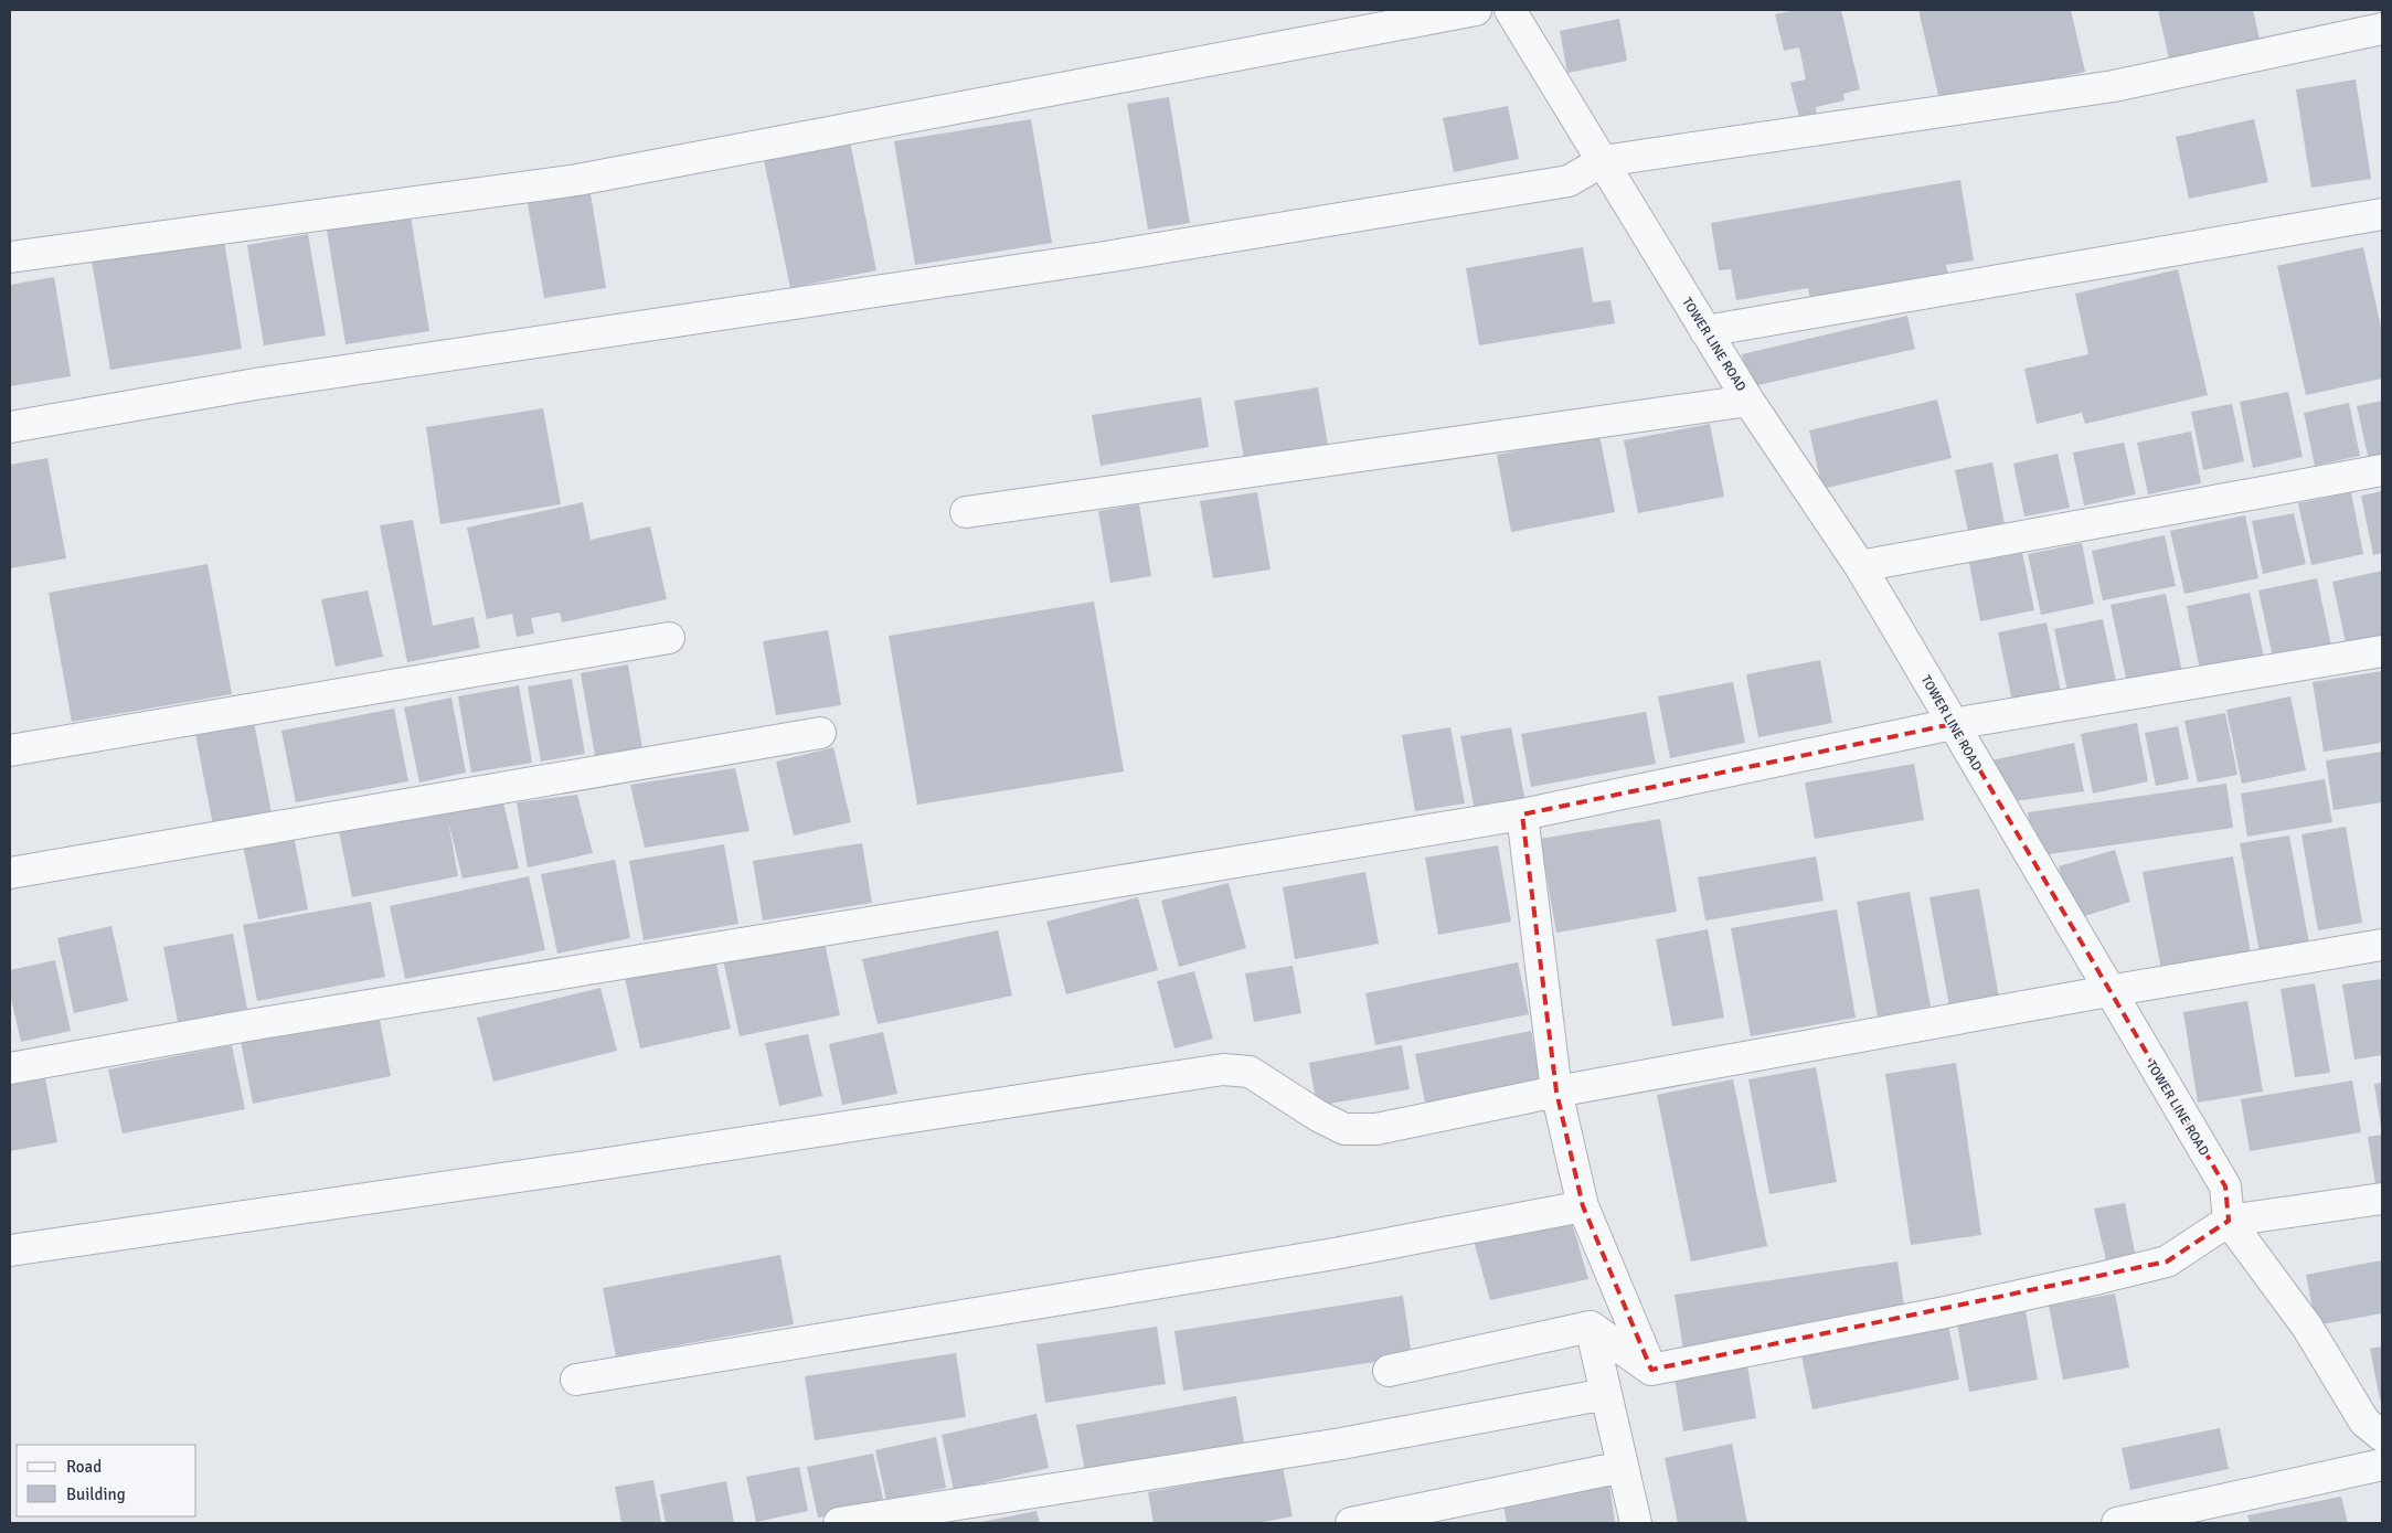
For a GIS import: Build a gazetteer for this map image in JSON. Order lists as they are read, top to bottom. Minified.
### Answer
{"streets":{"street":["TOWER LINE ROAD"]},"legend":["Road","Building"]}
